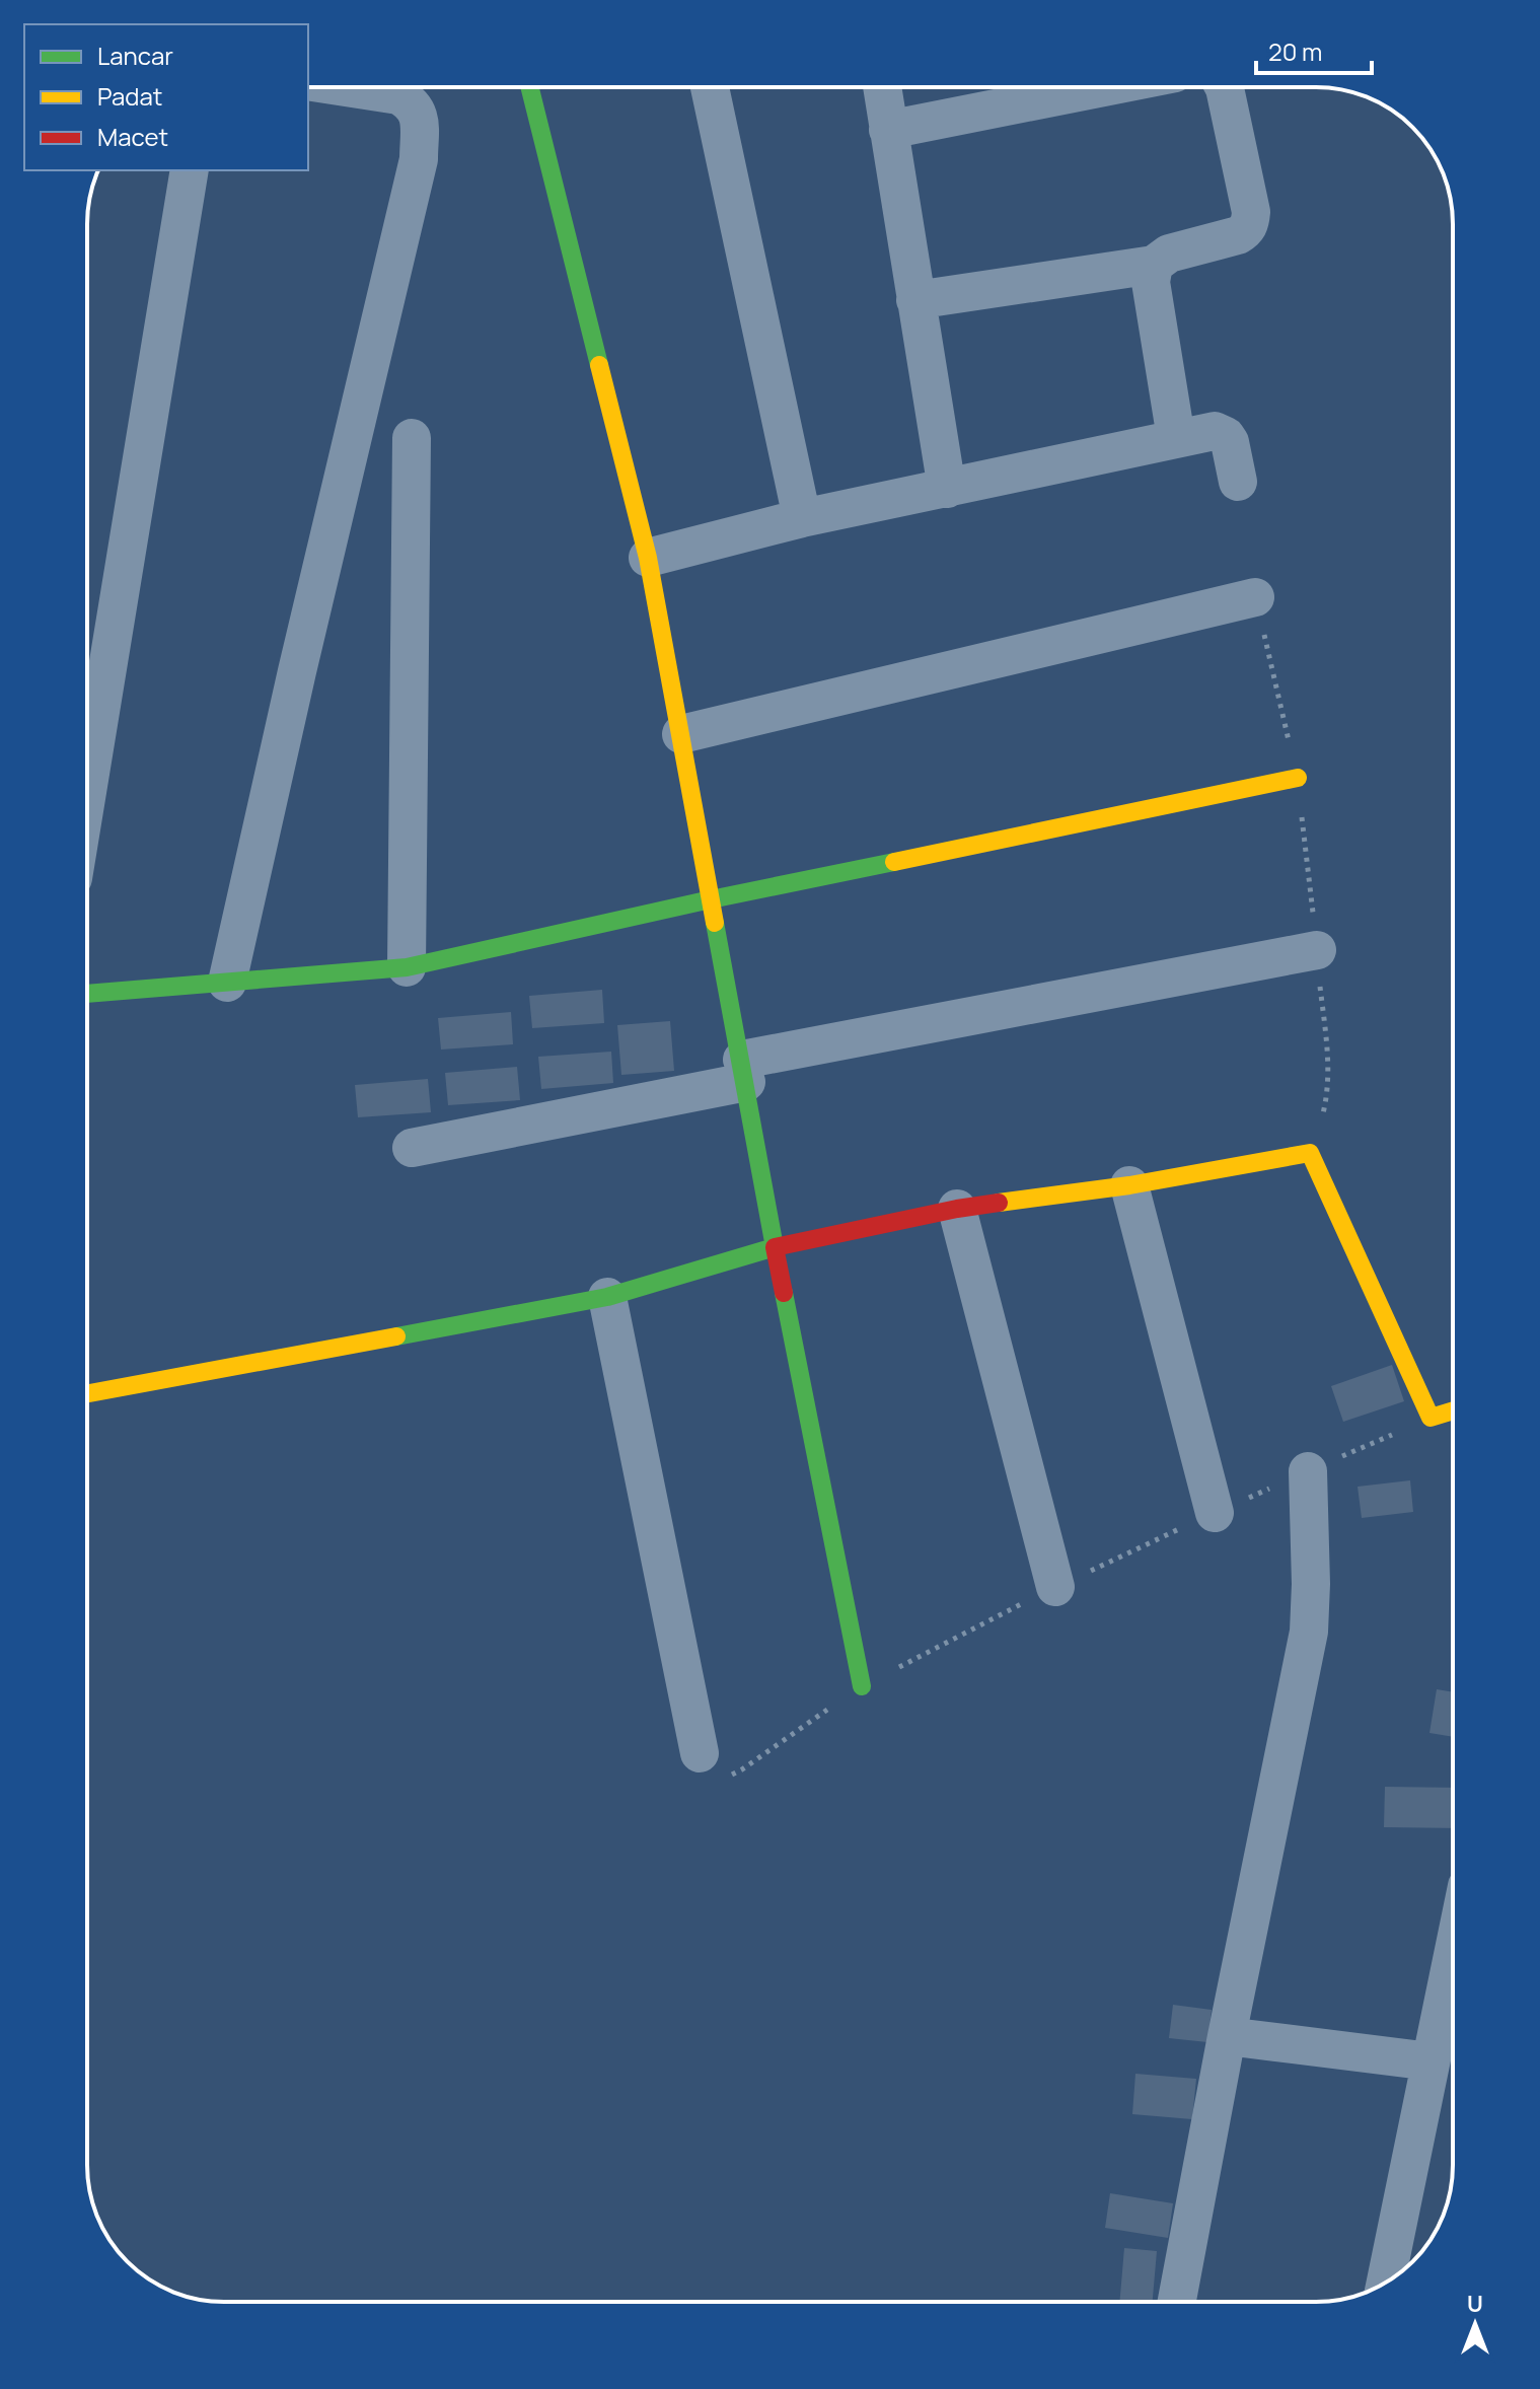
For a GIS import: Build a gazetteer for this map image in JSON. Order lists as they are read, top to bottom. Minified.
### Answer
{"legend":["Lancar","Padat","Macet"],"scale_bar":"20 m","north":"top"}
